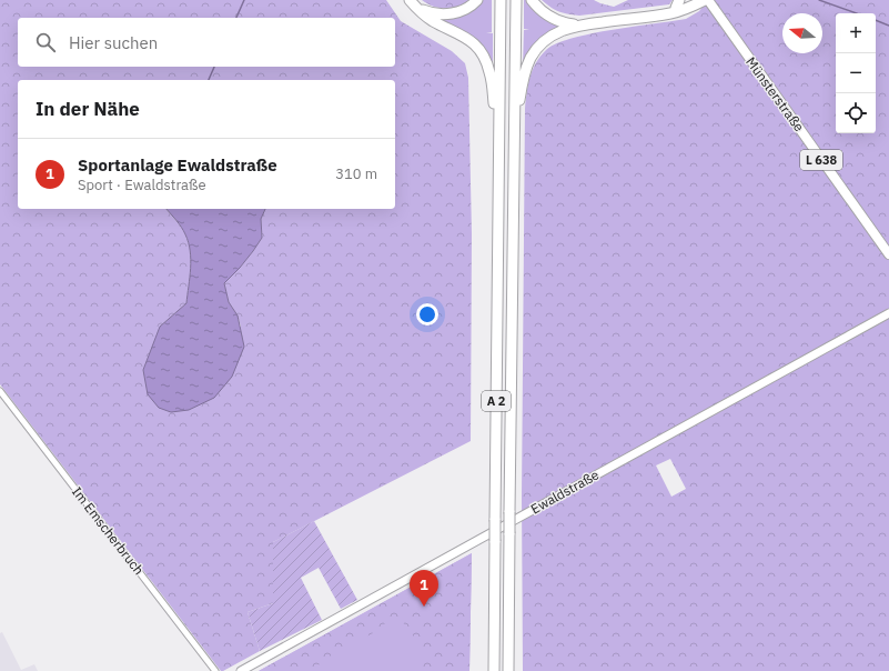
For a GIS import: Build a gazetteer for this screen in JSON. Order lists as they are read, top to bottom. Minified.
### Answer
{"streets":{"highway":["A 2"],"main road":["Münsterstraße","L 638","Ewaldstraße"],"street":["Im Emscherbruch"]},"north":"left","page":{"map_buttons":["+","−"],"search":"Hier suchen","heading":"In der Nähe","list":[{"mark":"1","name":"Sportanlage Ewaldstraße","note":"Sport · Ewaldstraße","value":"310 m"}],"pins":"1"}}
